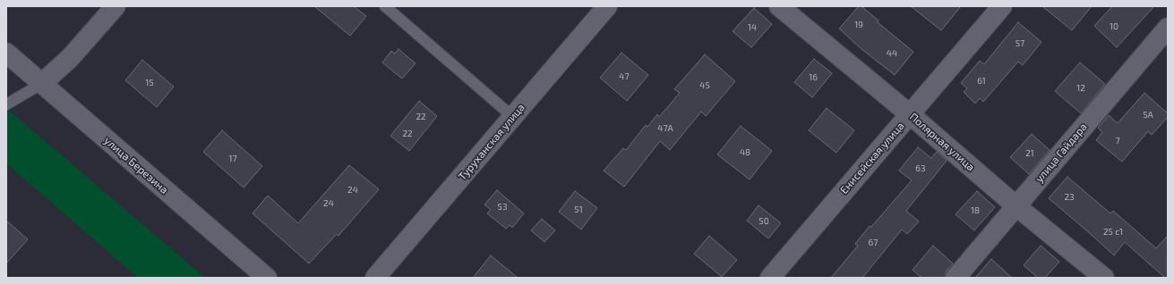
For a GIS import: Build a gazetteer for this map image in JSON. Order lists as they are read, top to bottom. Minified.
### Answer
{"streets":{"street":["Туруханская улица","Полярная улица","улица Гайдара","Енисейская улица","улица Березина"]},"crossings":[["Полярная улица","улица Гайдара"],["Полярная улица","Енисейская улица"]],"house_numbers":["19","10","14","57","44","47","16","61","15","45","12","5А","22","47А","22","7","48","21","17","63","24","23","24","53","51","18","50","25 с1","67"]}
